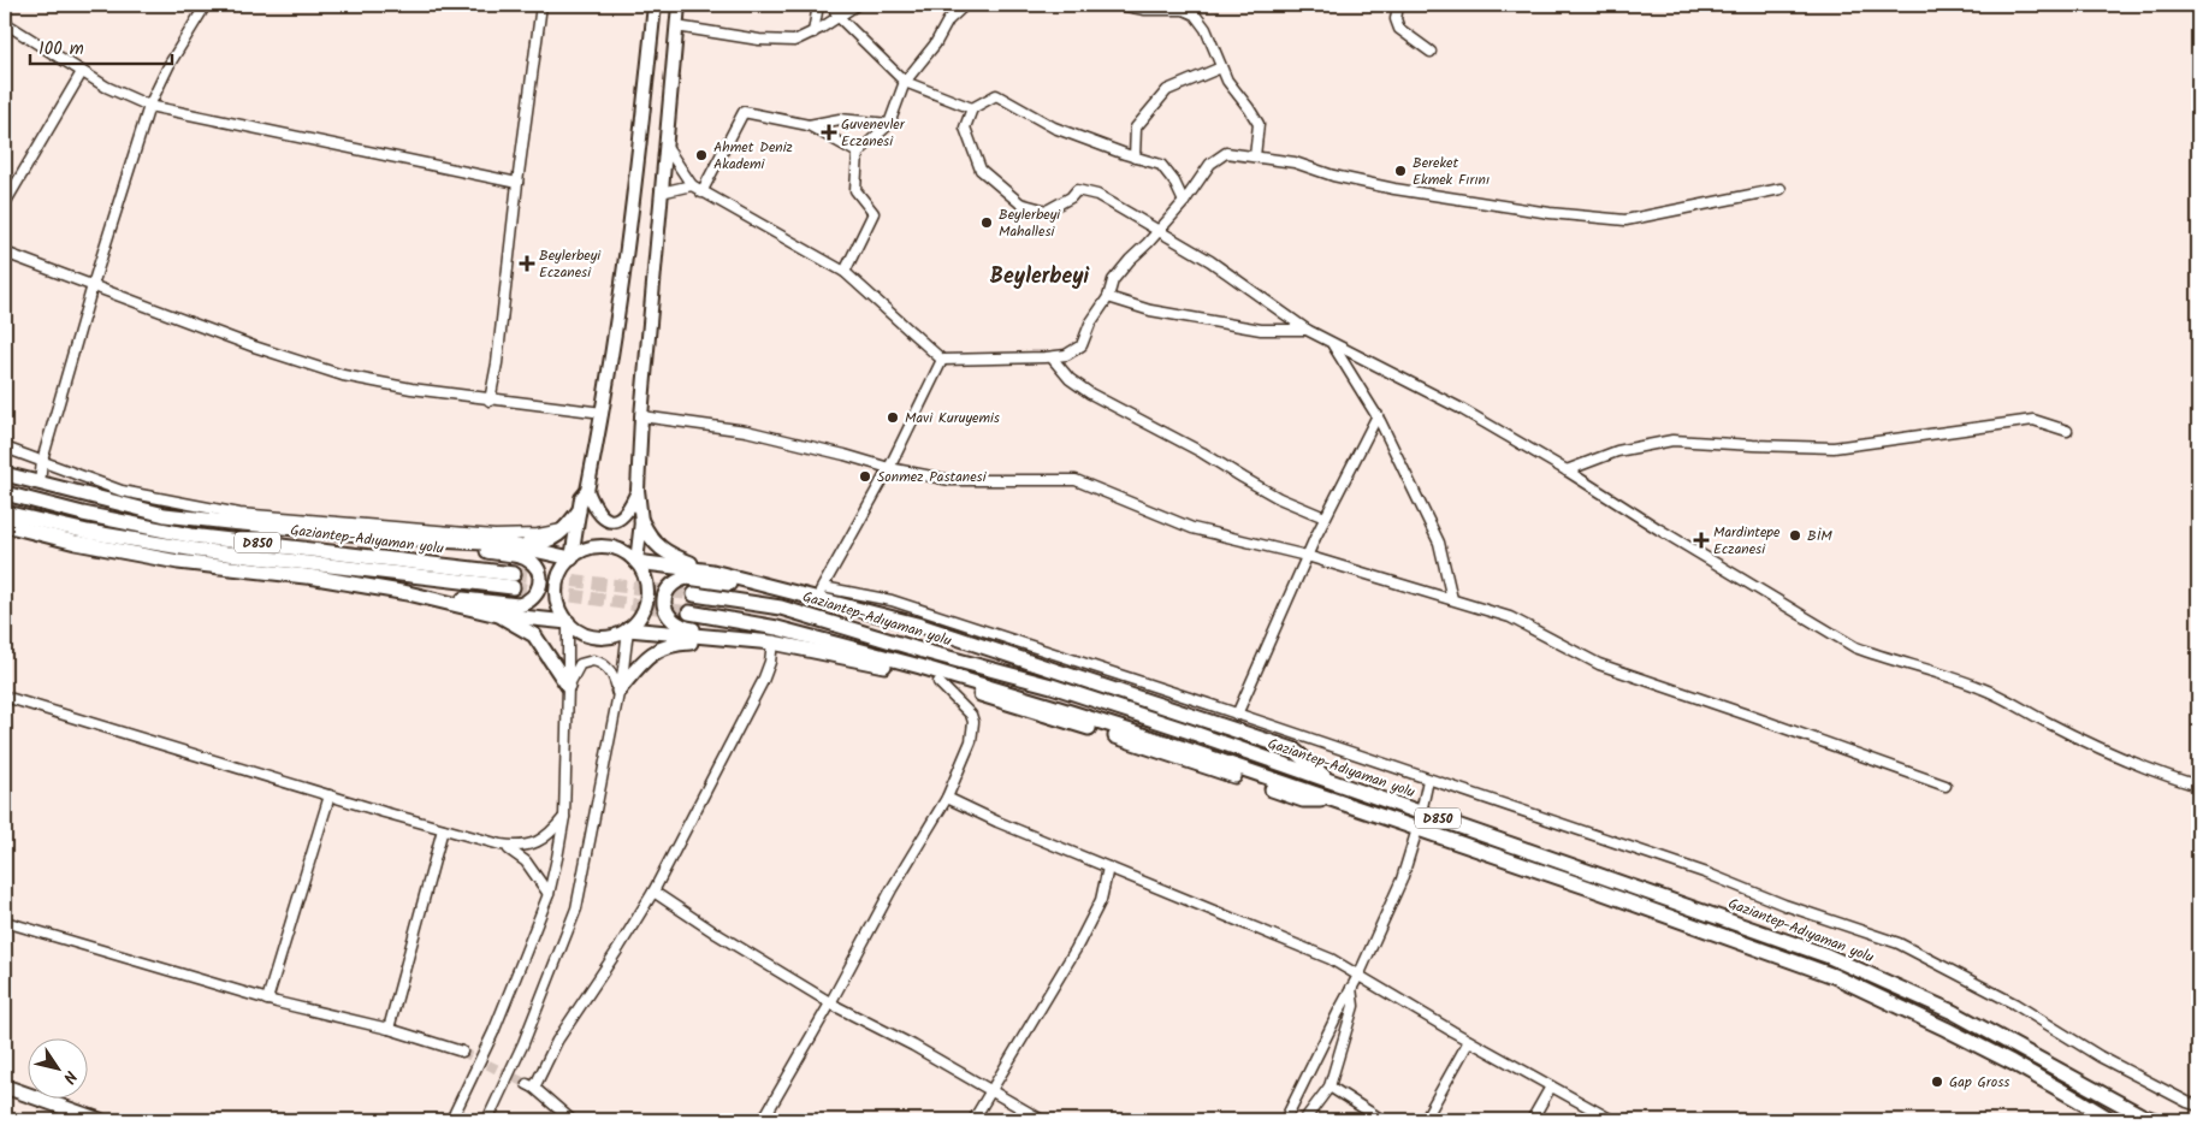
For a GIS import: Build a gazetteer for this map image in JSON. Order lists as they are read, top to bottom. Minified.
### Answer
{"streets":{"highway":["Gaziantep-Adıyaman yolu","D850"]},"districts":["Beylerbeyi"],"places":{"health":["Guvenevler Eczanesi","Beylerbeyi Eczanesi","Mardintepe Eczanesi"],"other":["Ahmet Deniz Akademi","Bereket Ekmek Fırını","Beylerbeyi Mahallesi","Mavi Kuruyemis","Sonmez Pastanesi","BİM","Gap Gross"]},"scale_bar":"100 m","north":"bottom right"}
